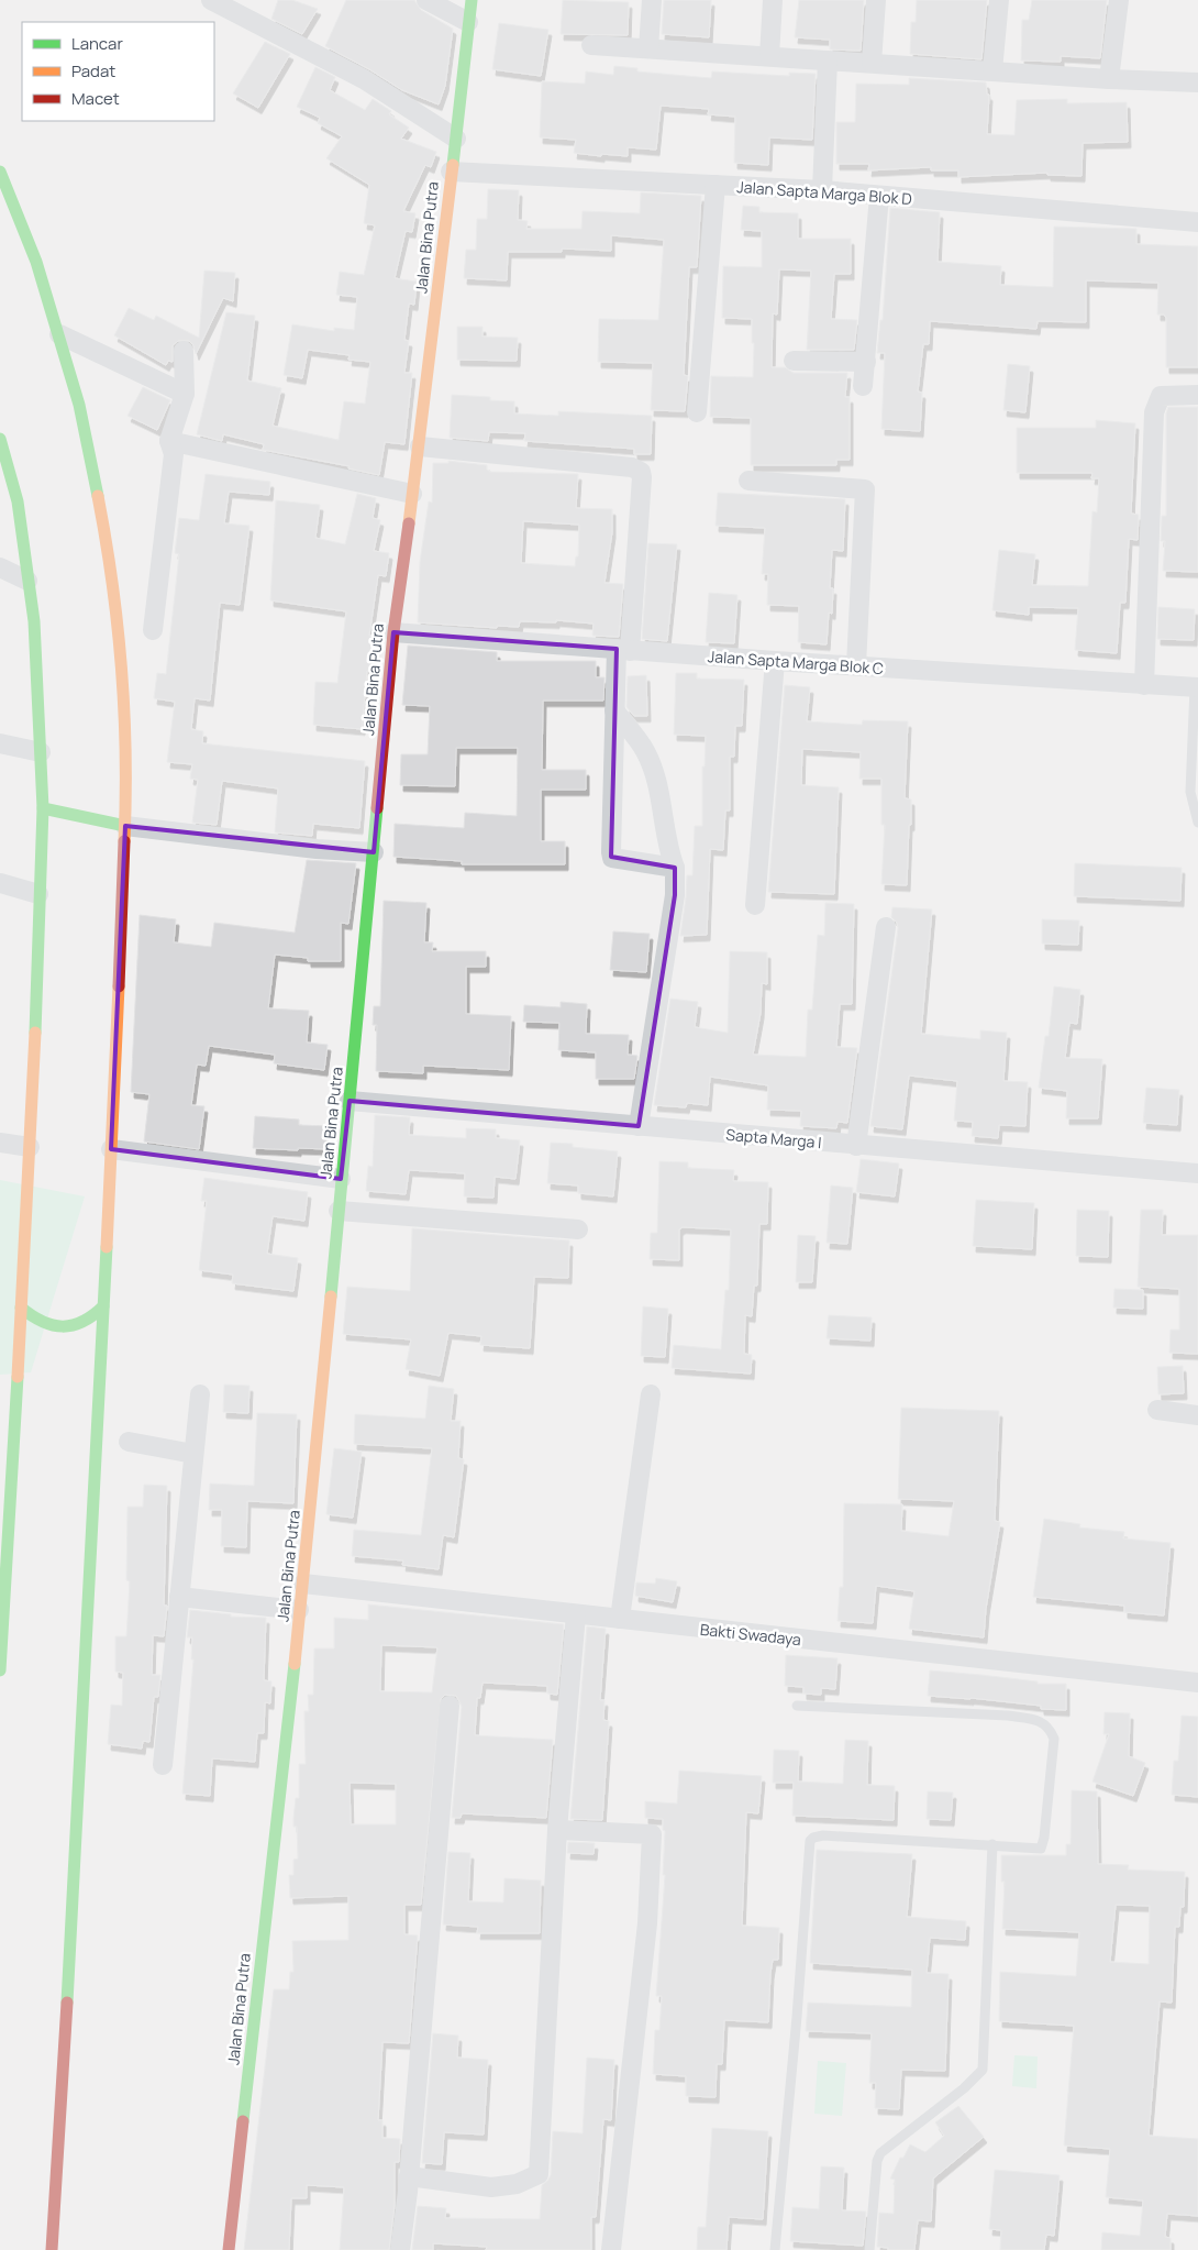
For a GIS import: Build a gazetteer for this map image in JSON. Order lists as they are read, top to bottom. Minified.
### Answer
{"streets":{"main road":["Jalan Bina Putra"],"street":["Jalan Sapta Marga Blok D","Jalan Sapta Marga Blok C","Sapta Marga I","Bakti Swadaya"]},"crossings":[["Jalan Sapta Marga Blok D","Jalan Bina Putra"],["Jalan Bina Putra","Jalan Sapta Marga Blok C"],["Jalan Bina Putra","Sapta Marga I"],["Jalan Bina Putra","Bakti Swadaya"]],"legend":["Lancar","Padat","Macet"]}
